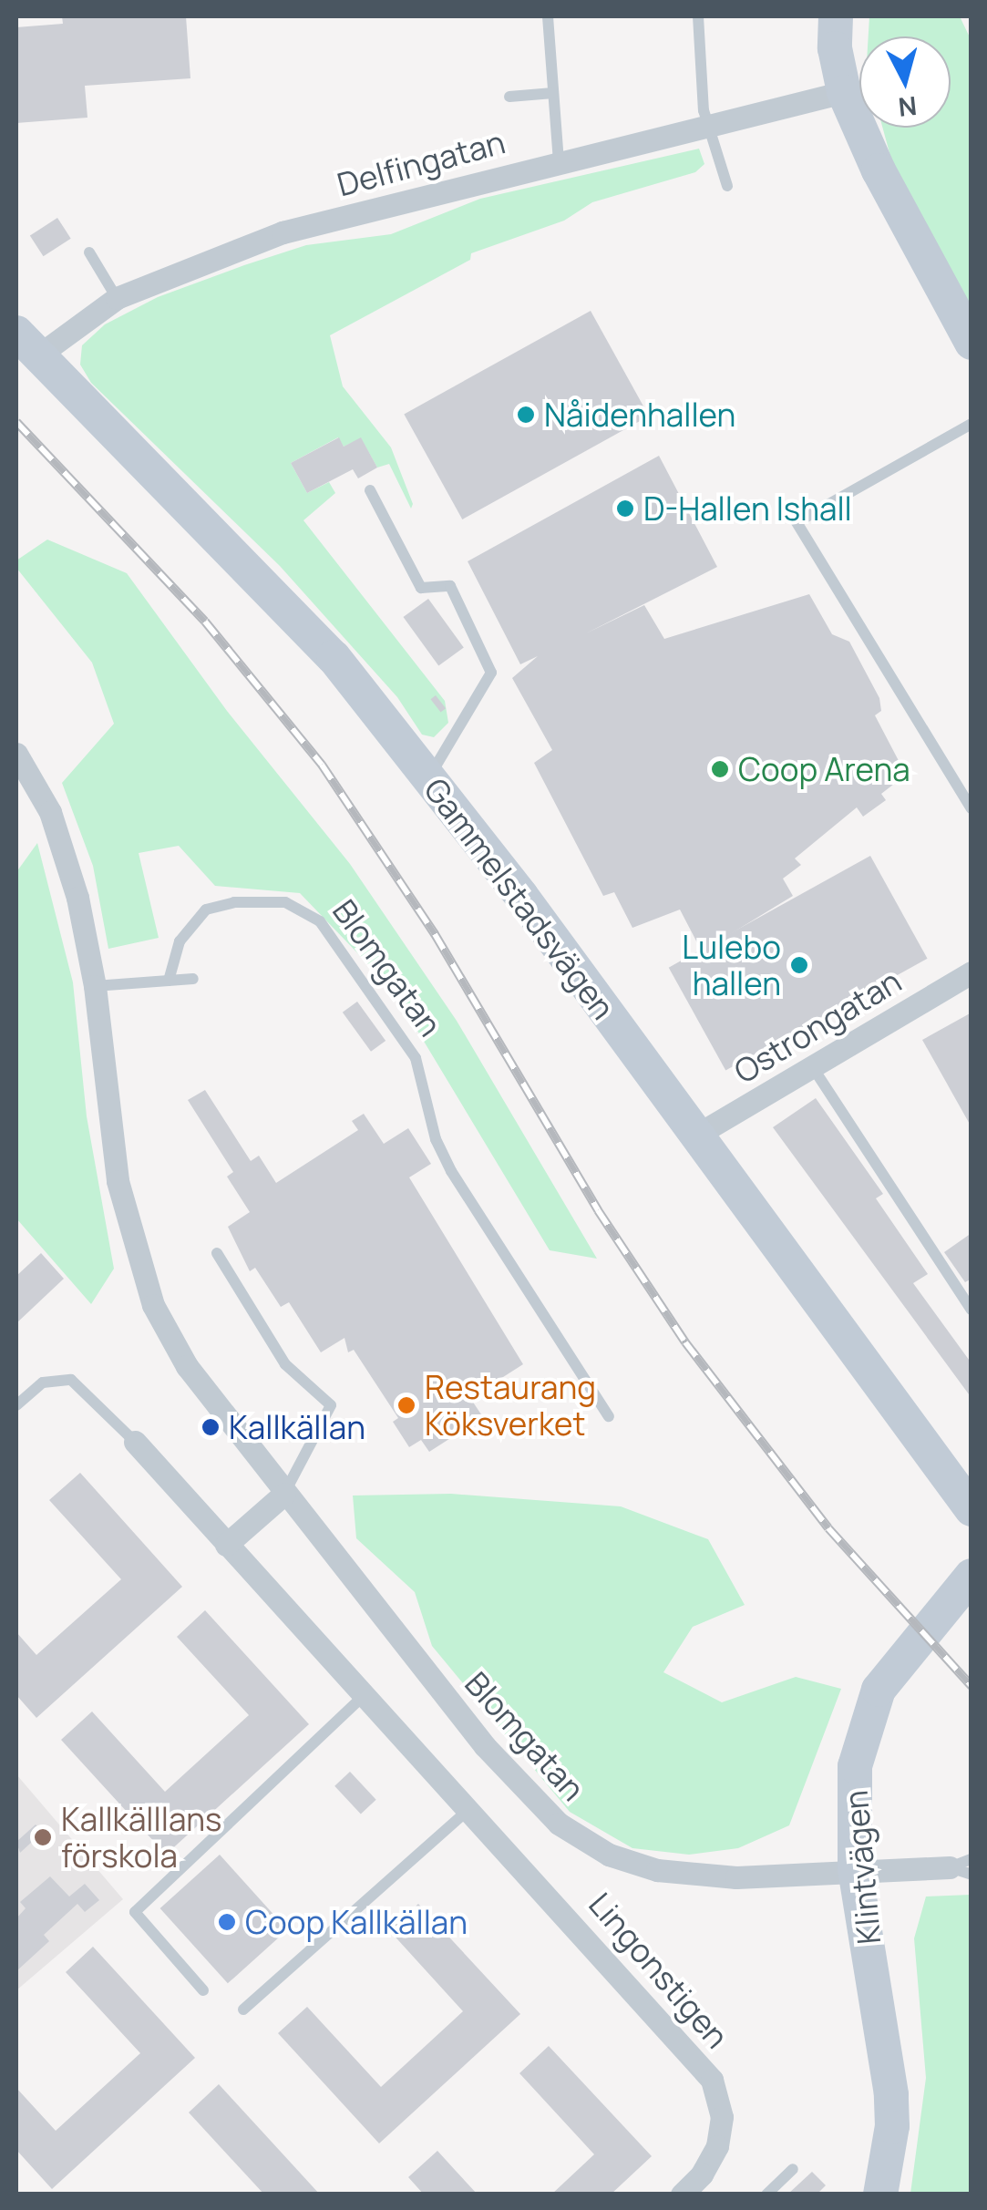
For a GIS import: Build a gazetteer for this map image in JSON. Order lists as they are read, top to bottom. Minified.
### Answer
{"streets":{"street":["Delfingatan","Gammelstadsvägen","Blomgatan","Ostrongatan","Klintvägen","Lingonstigen"]},"crossings":[["Delfingatan","Gammelstadsvägen"],["Gammelstadsvägen","Ostrongatan"],["Blomgatan","Klintvägen"]],"places":["Nåidenhallen","D-Hallen Ishall","Coop Arena","Lulebo hallen","Restaurang Köksverket","Kallkällan","Kallkälllans förskola","Coop Kallkällan"],"north":"bottom"}
